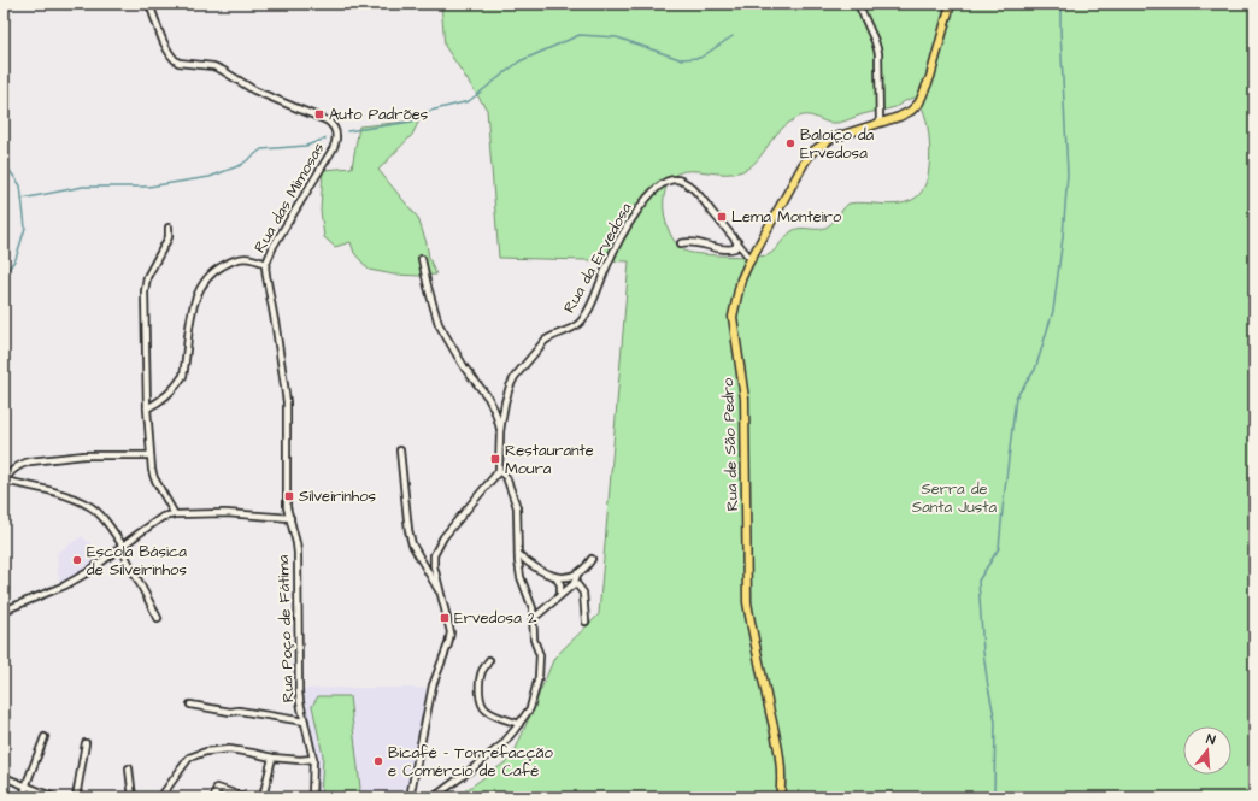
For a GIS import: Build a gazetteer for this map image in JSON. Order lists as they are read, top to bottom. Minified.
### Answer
{"streets":{"main road":["Rua de São Pedro"],"street":["Rua das Mimosas","Rua da Ervedosa","Rua Poço de Fátima"]},"crossings":[["Rua das Mimosas","Rua Poço de Fátima"],["Rua da Ervedosa","Rua de São Pedro"]],"parks":["Serra de Santa Justa"],"places":{"transit":["Auto Padrões","Lema Monteiro","Restaurante Moura","Silveirinhos","Ervedosa 2"],"other":["Baloiço da Ervedosa","Escola Básica de Silveirinhos","Bicafé - Torrefacção e Comércio de Café"]},"north":"top"}
